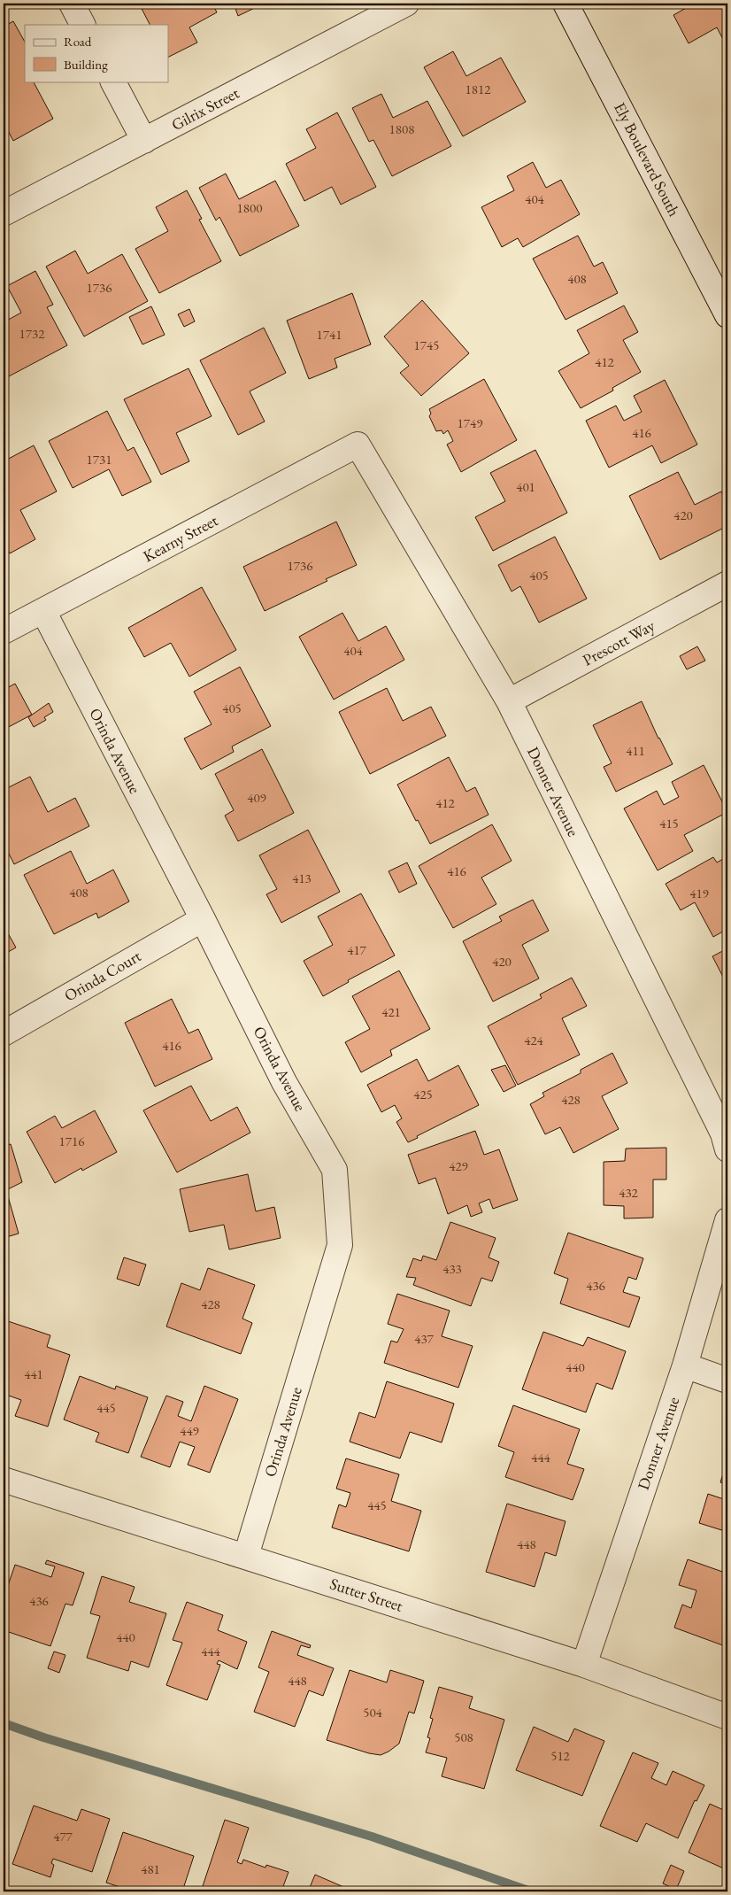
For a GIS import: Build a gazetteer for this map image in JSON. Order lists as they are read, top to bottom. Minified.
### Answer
{"streets":{"street":["Gilrix Street","Ely Boulevard South","Kearny Street","Prescott Way","Orinda Avenue","Donner Avenue","Orinda Court","Sutter Street"]},"crossings":[["Kearny Street","Orinda Avenue"],["Kearny Street","Donner Avenue"],["Prescott Way","Donner Avenue"],["Orinda Avenue","Orinda Court"],["Orinda Avenue","Sutter Street"],["Donner Avenue","Sutter Street"]],"house_numbers":["1812","1808","404","1800","408","1736","1732","1741","1745","412","1749","416","1731","401","420","1736","405","404","405","411","409","412","415","416","413","408","419","417","420","421","424","416","425","428","1716","429","432","433","436","428","437","440","441","445","449","444","445","448","436","440","444","448","504","508","512","477","481"],"legend":["Road","Building"]}
